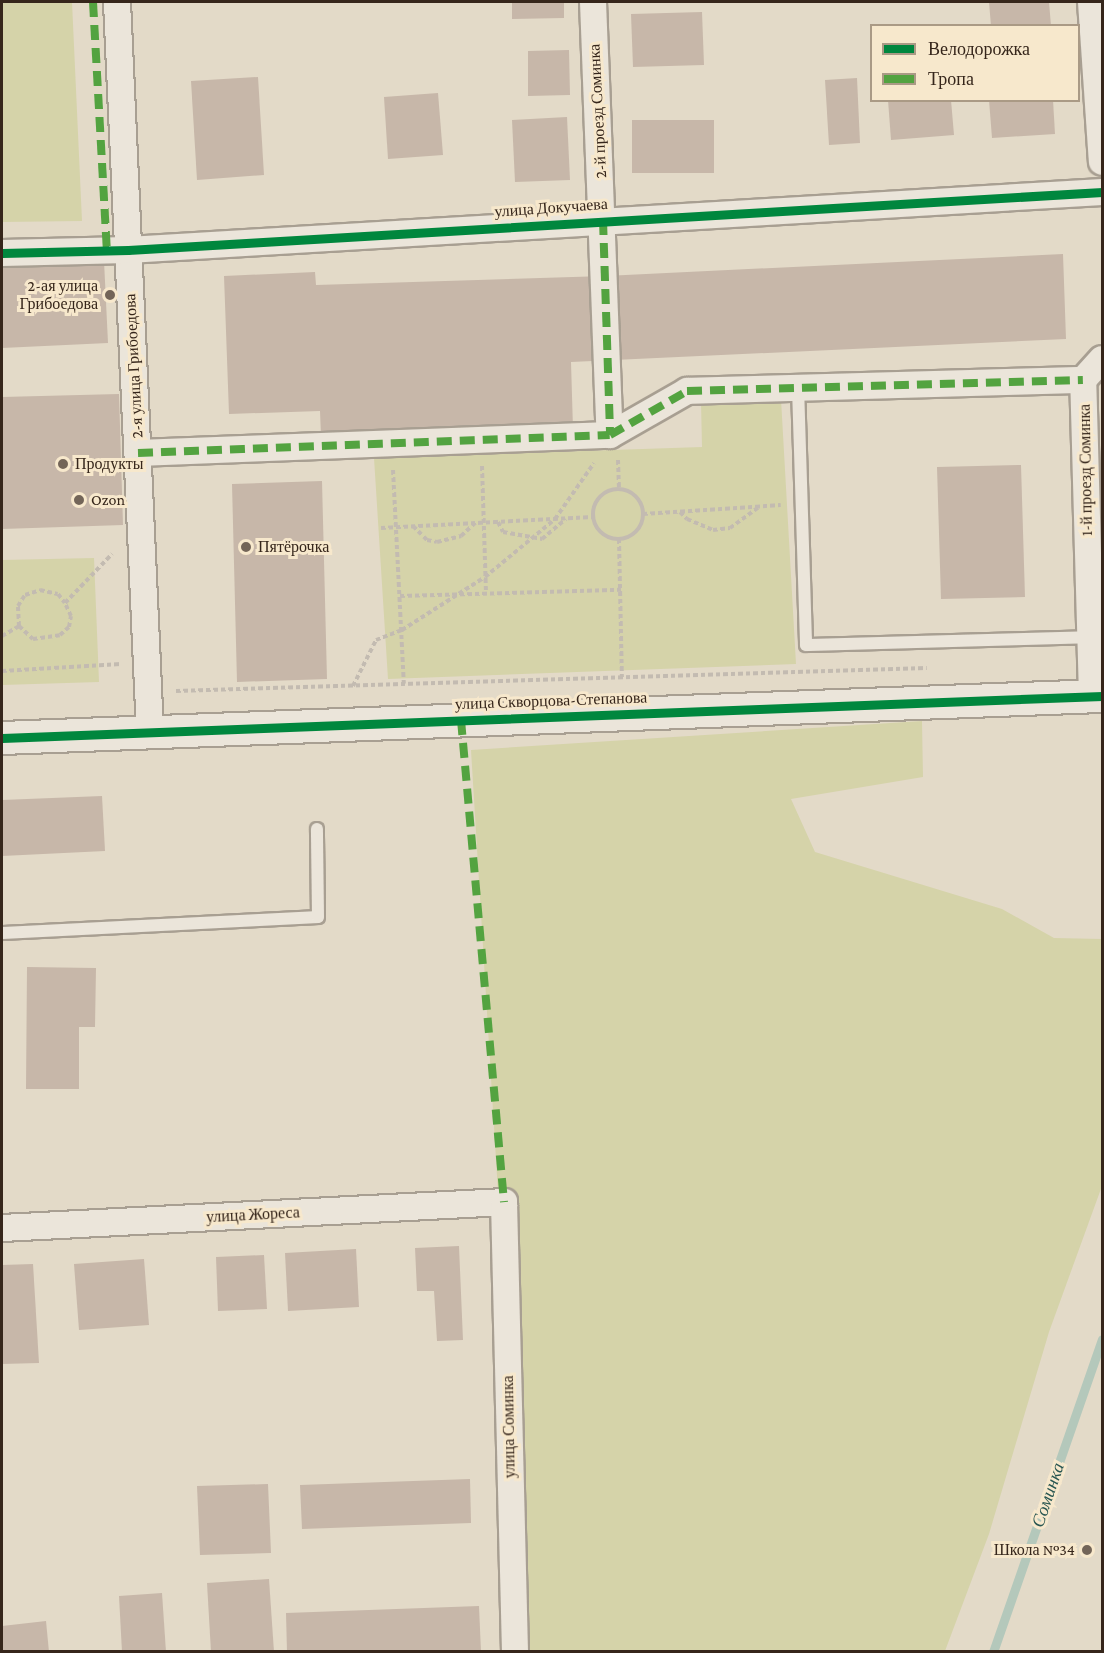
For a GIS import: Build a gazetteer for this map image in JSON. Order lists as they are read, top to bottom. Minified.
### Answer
{"streets":{"street":["2-й проезд Соминка","улица Докучаева","2-я улица Грибоедова","1-й проезд Соминка","улица Скворцова-Степанова","улица Жореса","улица Соминка"]},"crossings":[["2-й проезд Соминка","улица Докучаева"],["улица Докучаева","2-я улица Грибоедова"],["2-я улица Грибоедова","улица Скворцова-Степанова"],["1-й проезд Соминка","улица Скворцова-Степанова"],["улица Жореса","улица Соминка"]],"water":["Соминка"],"places":["2-ая улица Грибоедова","Продукты","Ozon","Пятёрочка","Школа №34"],"legend":["Велодорожка","Тропа"]}
